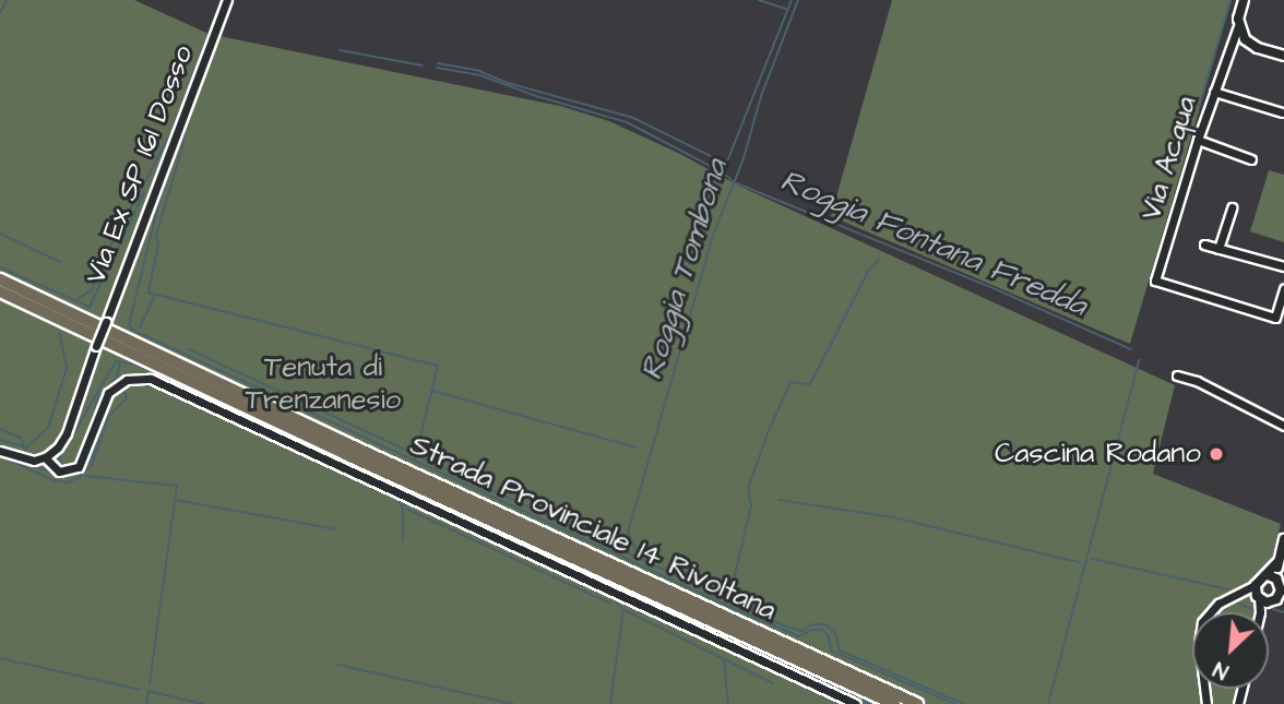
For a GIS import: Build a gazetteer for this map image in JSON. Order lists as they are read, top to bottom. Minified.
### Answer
{"streets":{"highway":["Strada Provinciale 14 Rivoltana"],"street":["Via Acqua","Via Ex SP 161 Dosso"]},"water":["Roggia Fontana Fredda","Roggia Tombona"],"parks":["Tenuta di Trenzanesio"],"places":["Cascina Rodano"],"north":"bottom left"}
